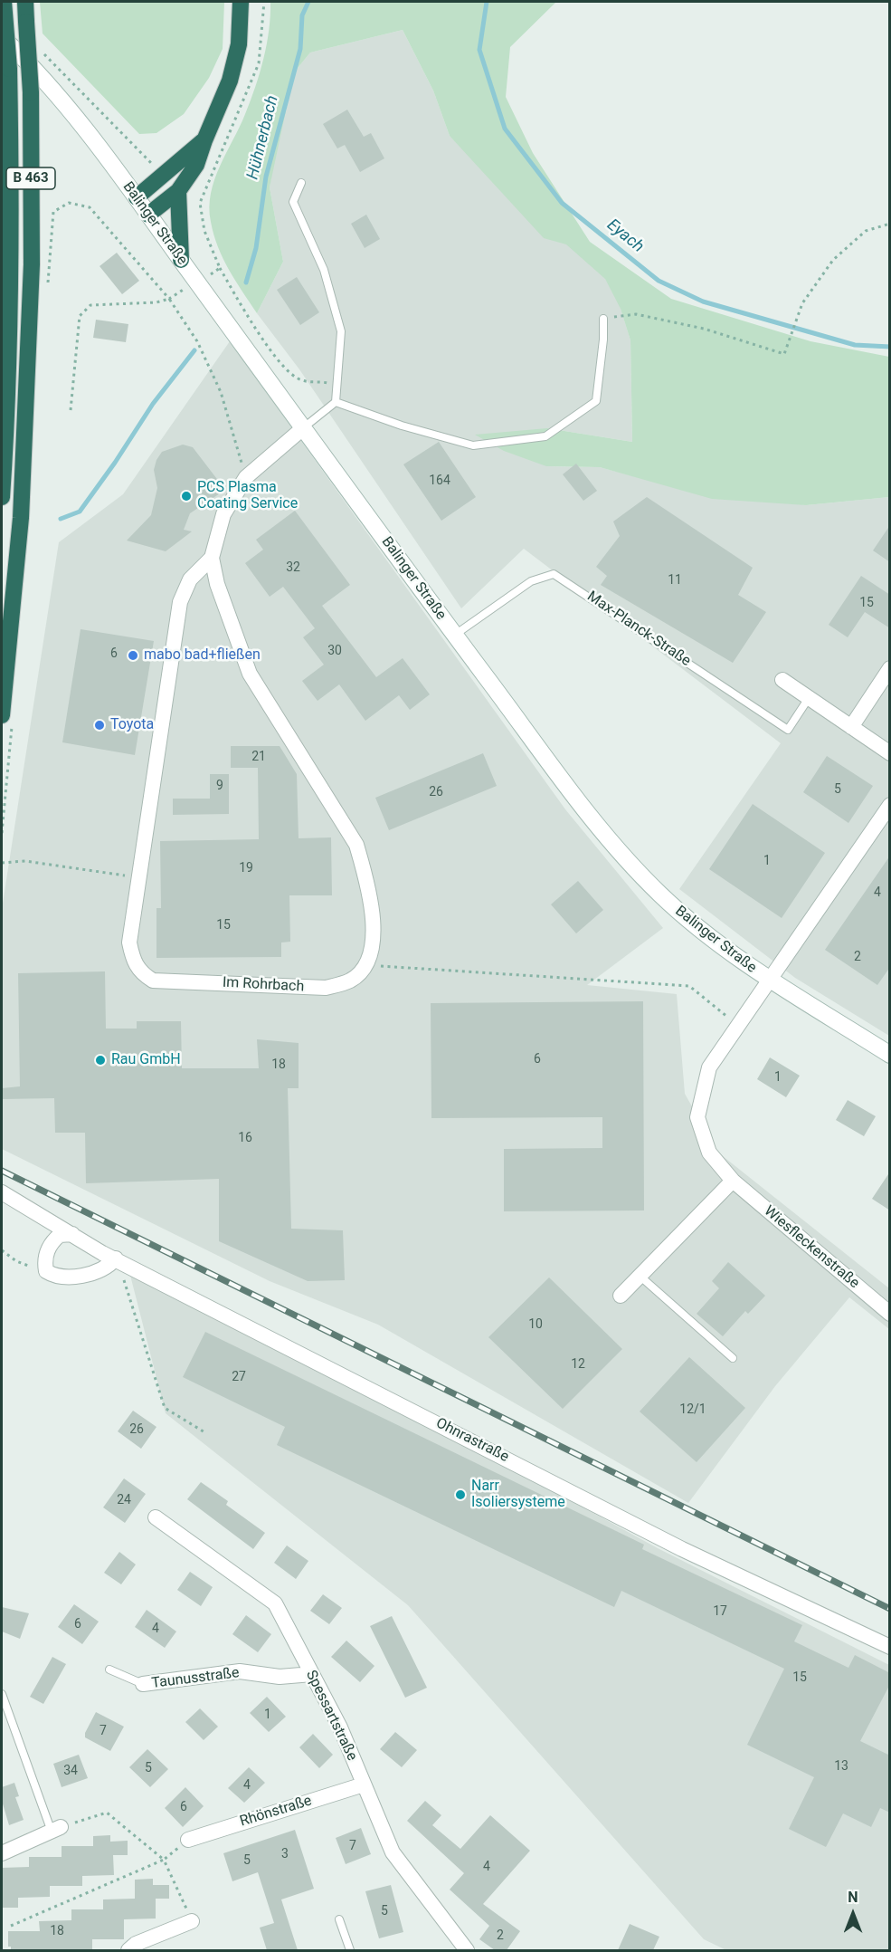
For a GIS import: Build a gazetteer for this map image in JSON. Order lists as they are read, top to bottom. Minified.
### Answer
{"streets":{"highway":["B 463"],"main road":["Balinger Straße"],"street":["Im Rohrbach","Wiesfleckenstraße","Ohnrastraße","Taunusstraße","Spessartstraße","Rhönstraße"],"lane":["Max-Planck-Straße"]},"crossings":[["B 463","Balinger Straße"],["Balinger Straße","Max-Planck-Straße"],["Balinger Straße","Im Rohrbach"],["Balinger Straße","Wiesfleckenstraße"],["Taunusstraße","Spessartstraße"],["Spessartstraße","Rhönstraße"]],"water":["Hühnerbach","Eyach"],"places":["PCS Plasma Coating Service","mabo bad+fließen","Toyota","Rau GmbH","Narr Isoliersysteme"],"house_numbers":["164","32","11","15","30","6","21","9","5","26","1","19","4","15","2","6","18","1","16","10","12","27","12/1","26","24","17","6","4","15","1","7","13","5","34","4","6","7","3","5","4","5","18","2"],"north":"top"}
